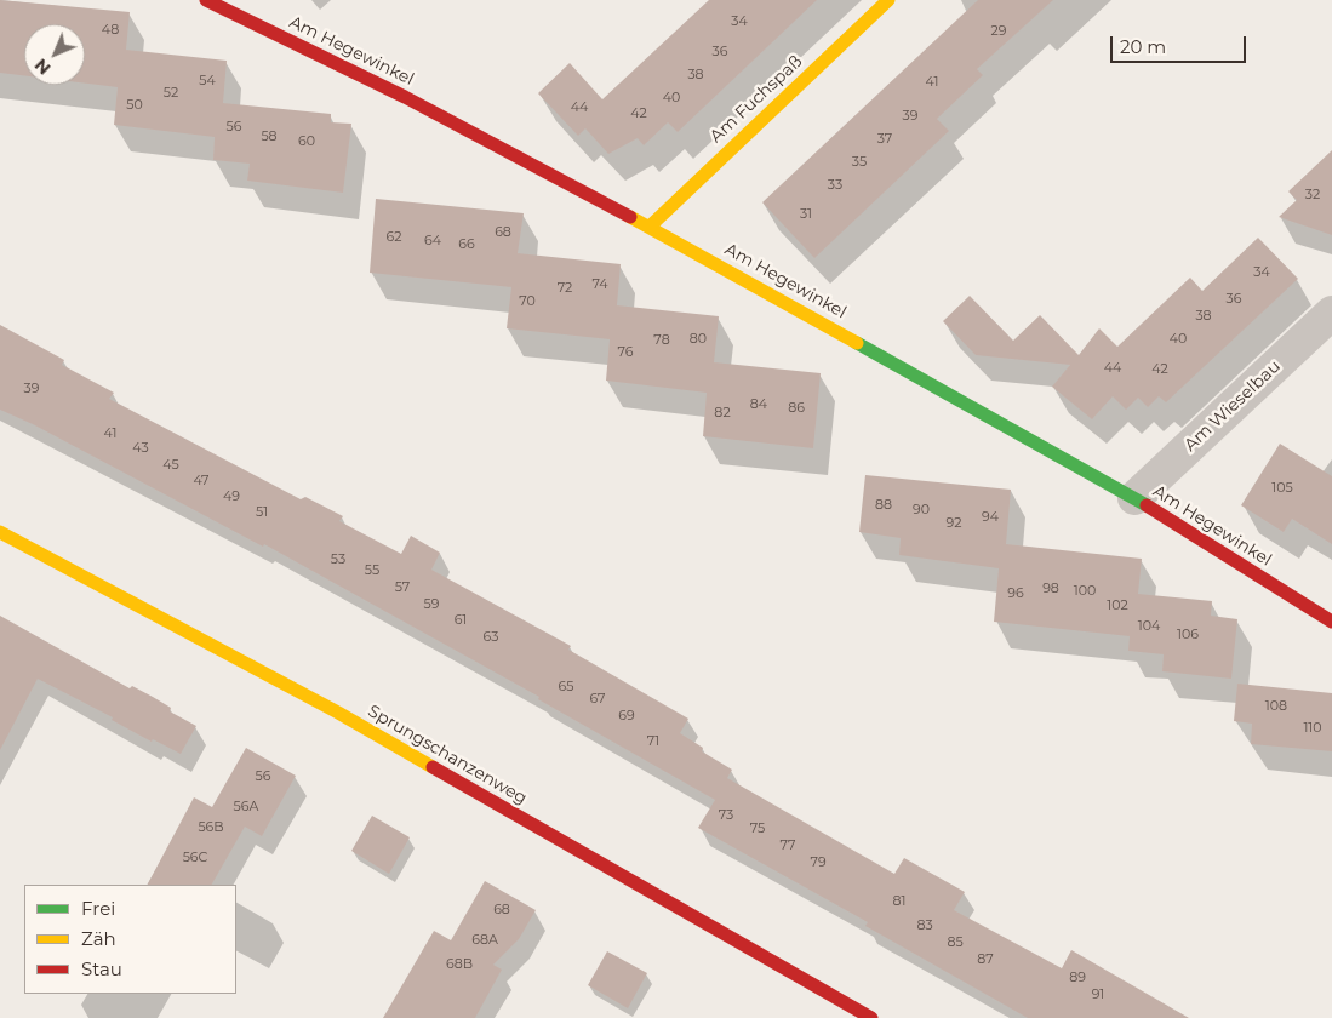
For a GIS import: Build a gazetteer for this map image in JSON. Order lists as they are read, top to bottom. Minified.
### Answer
{"streets":{"street":["Am Hegewinkel","Am Fuchspaß","Am Wieselbau","Sprungschanzenweg"]},"crossings":[["Am Hegewinkel","Am Fuchspaß"],["Am Hegewinkel","Am Wieselbau"]],"house_numbers":["34","48","29","36","38","54","41","52","40","50","44","42","39","56","58","37","60","35","33","32","31","68","62","64","66","34","74","72","36","70","38","80","40","78","76","44","42","39","84","86","82","41","43","45","47","105","49","88","90","51","94","92","53","55","57","98","100","96","59","102","61","104","106","63","65","67","108","69","110","71","56","56A","73","56B","75","77","56C","79","81","68","83","68A","85","87","68B","89","91"],"legend":["Frei","Zäh","Stau"],"scale_bar":"20 m","north":"bottom left"}
